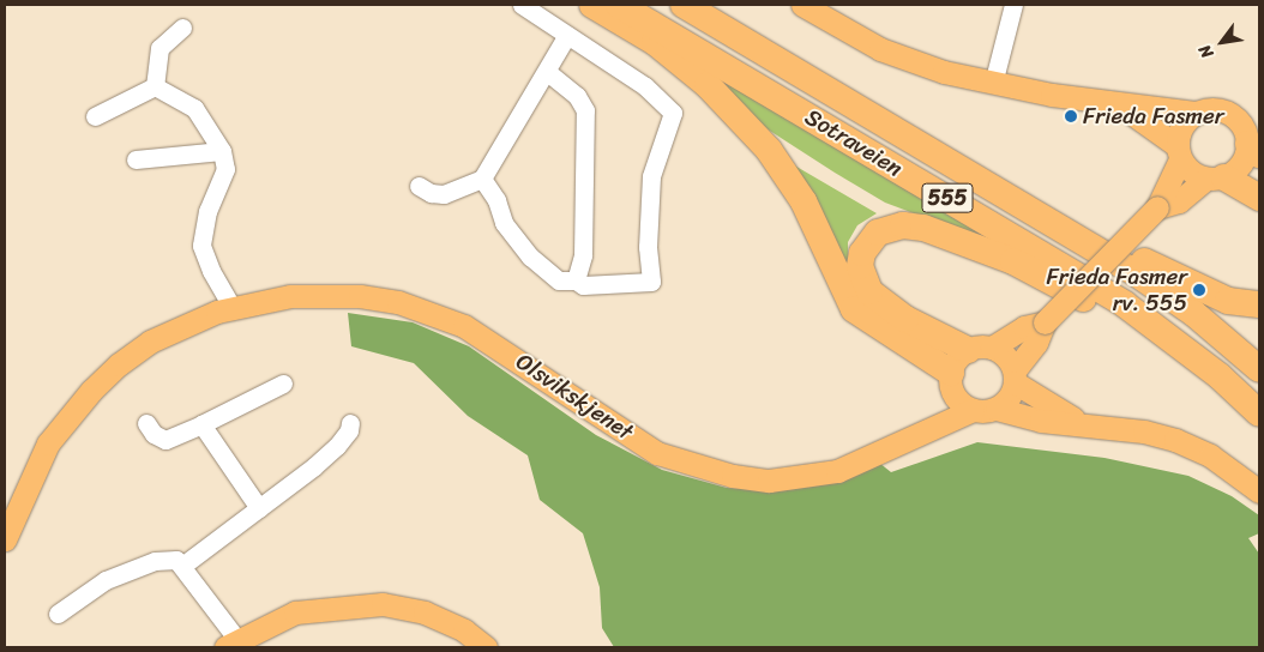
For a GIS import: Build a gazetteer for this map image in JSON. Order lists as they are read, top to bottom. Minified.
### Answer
{"streets":{"highway":["Sotraveien","555"],"main road":["Olsvikskjenet"]},"crossings":[["Sotraveien","555"],["555","Olsvikskjenet"]],"places":["Frieda Fasmer","Frieda Fasmer rv. 555"],"north":"bottom left"}
